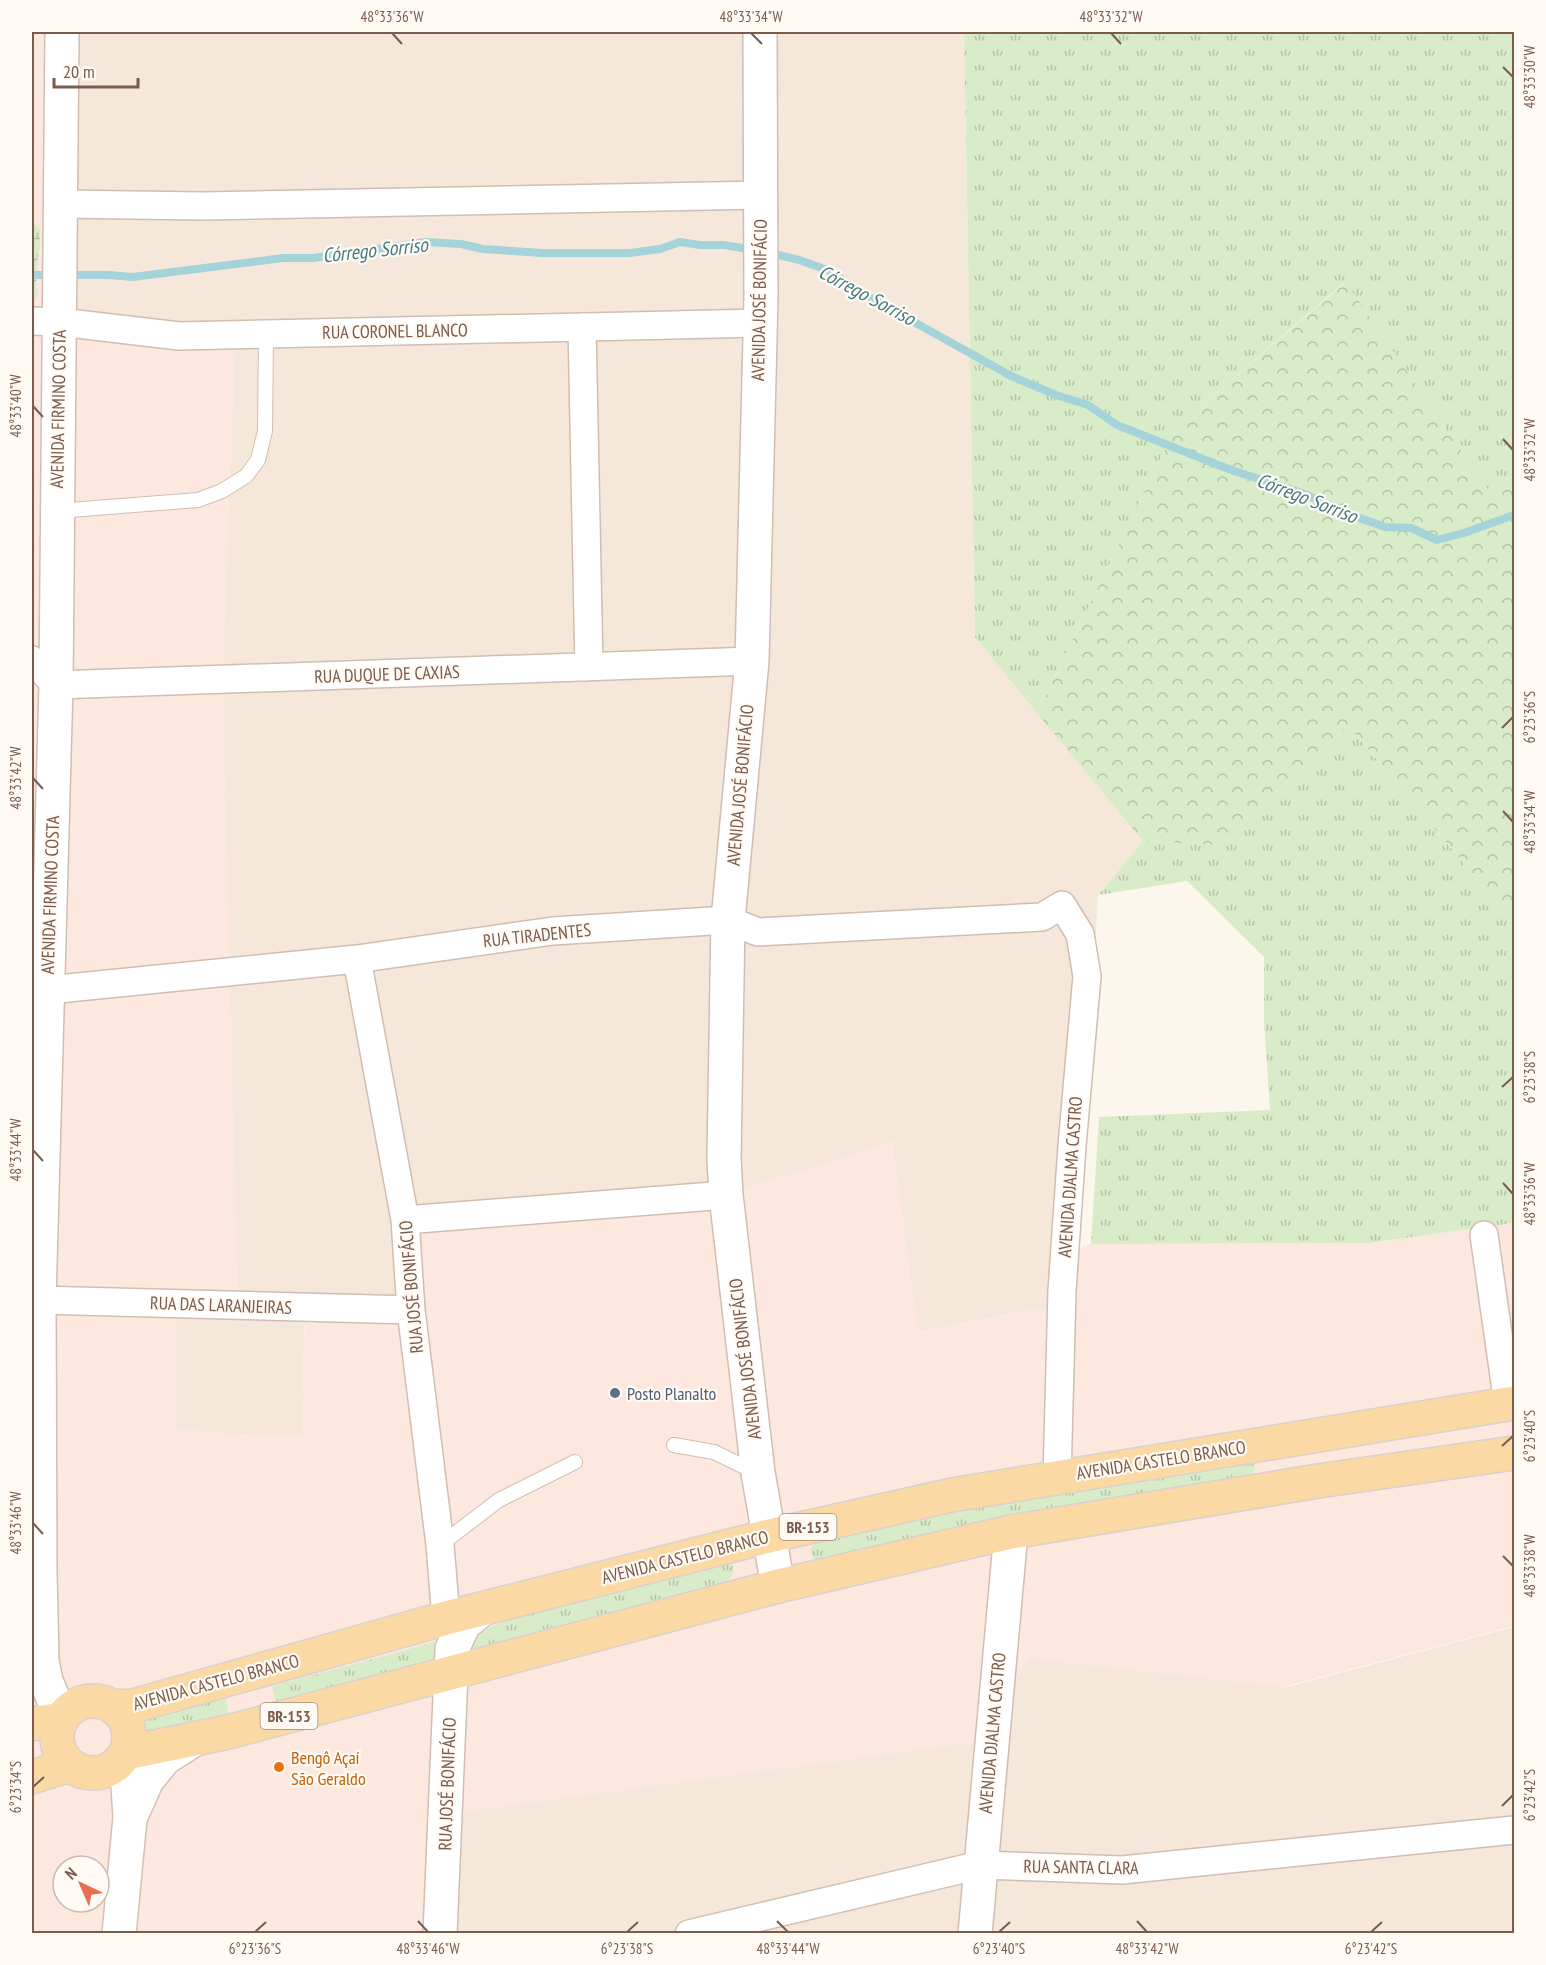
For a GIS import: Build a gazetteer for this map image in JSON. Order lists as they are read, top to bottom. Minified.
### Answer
{"streets":{"main road":["AVENIDA CASTELO BRANCO","BR-153"],"street":["AVENIDA JOSÉ BONIFÁCIO","RUA CORONEL BLANCO","AVENIDA FIRMINO COSTA","RUA DUQUE DE CAXIAS","RUA TIRADENTES","AVENIDA DJALMA CASTRO","RUA JOSÉ BONIFÁCIO","RUA DAS LARANJEIRAS","RUA SANTA CLARA"]},"crossings":[["AVENIDA JOSÉ BONIFÁCIO","RUA CORONEL BLANCO"],["AVENIDA JOSÉ BONIFÁCIO","RUA DUQUE DE CAXIAS"],["AVENIDA JOSÉ BONIFÁCIO","RUA TIRADENTES"],["AVENIDA JOSÉ BONIFÁCIO","AVENIDA CASTELO BRANCO"],["AVENIDA JOSÉ BONIFÁCIO","BR-153"],["RUA CORONEL BLANCO","AVENIDA FIRMINO COSTA"],["AVENIDA FIRMINO COSTA","RUA DUQUE DE CAXIAS"],["AVENIDA FIRMINO COSTA","RUA TIRADENTES"],["AVENIDA FIRMINO COSTA","RUA DAS LARANJEIRAS"],["AVENIDA FIRMINO COSTA","AVENIDA CASTELO BRANCO"],["AVENIDA FIRMINO COSTA","BR-153"],["RUA TIRADENTES","AVENIDA DJALMA CASTRO"],["RUA TIRADENTES","RUA JOSÉ BONIFÁCIO"],["AVENIDA DJALMA CASTRO","AVENIDA CASTELO BRANCO"],["AVENIDA DJALMA CASTRO","BR-153"],["AVENIDA DJALMA CASTRO","RUA SANTA CLARA"],["RUA JOSÉ BONIFÁCIO","RUA DAS LARANJEIRAS"],["RUA JOSÉ BONIFÁCIO","AVENIDA CASTELO BRANCO"],["RUA JOSÉ BONIFÁCIO","BR-153"],["AVENIDA CASTELO BRANCO","BR-153"]],"water":["Córrego Sorriso"],"places":["Posto Planalto","Bengô Açaí São Geraldo"],"scale_bar":"20 m","north":"top left","coordinates":["48°33'36\"W","48°33'34\"W","48°33'32\"W","48°33'30\"W","48°33'40\"W","6°23'36\"S","48°33'42\"W","6°23'38\"S","48°33'44\"W","6°23'40\"S","48°33'46\"W","48°33'38\"W","6°23'34\"S","6°23'42\"S"]}
